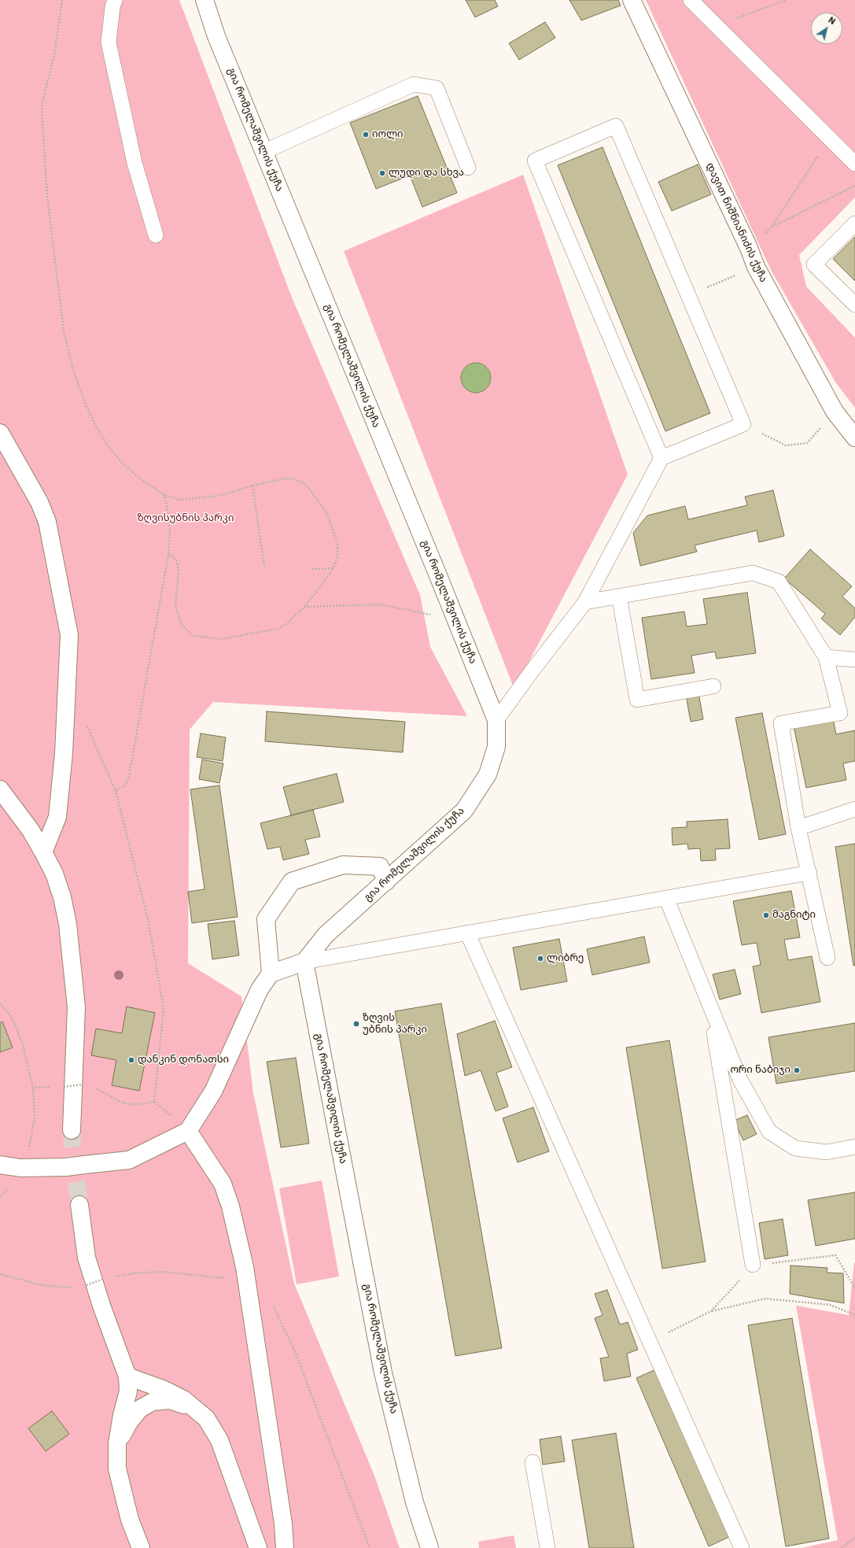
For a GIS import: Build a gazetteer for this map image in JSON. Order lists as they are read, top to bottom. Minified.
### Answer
{"streets":{"street":["გია რომელაშვილის ქუჩა","დავით ნიშნიანიძის ქუჩა"]},"parks":["ზღვისუბნის პარკი"],"places":["იოლი","ლუდი და სხვა","მაგნიტი","ლიბრე","ზღვის უბნის პარკი","დანკინ დონათსი","ორი ნაბიჯი"],"north":"top right"}
